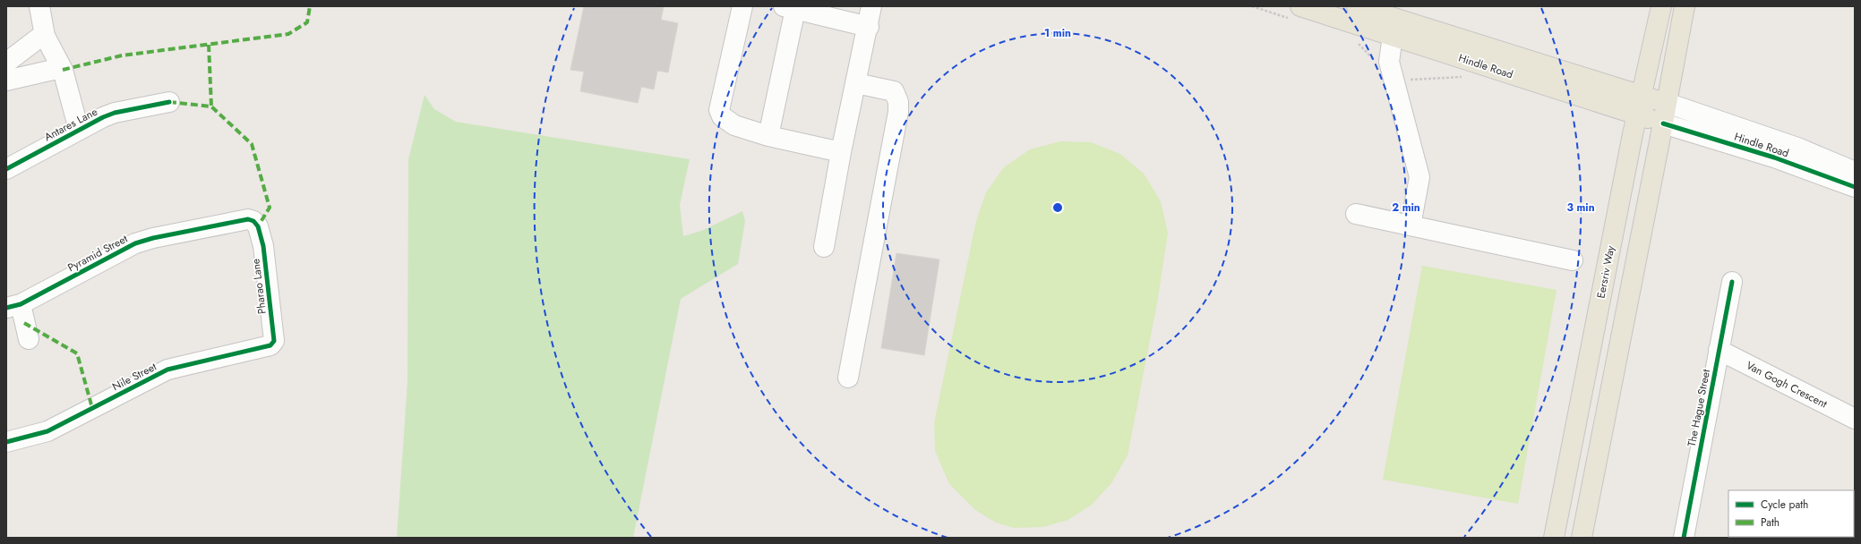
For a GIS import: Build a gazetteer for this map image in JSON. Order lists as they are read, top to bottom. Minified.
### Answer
{"streets":{"main road":["Hindle Road","Eersriv Way"],"street":["Antares Lane","Pyramid Street","Pharao Lane","Nile Street","Van Gogh Crescent","The Hague Street"]},"crossings":[["Hindle Road","Eersriv Way"],["Pyramid Street","Pharao Lane"],["Pharao Lane","Nile Street"],["Van Gogh Crescent","The Hague Street"]],"legend":["Cycle path","Path"],"rings":["1 min","2 min","3 min"]}
